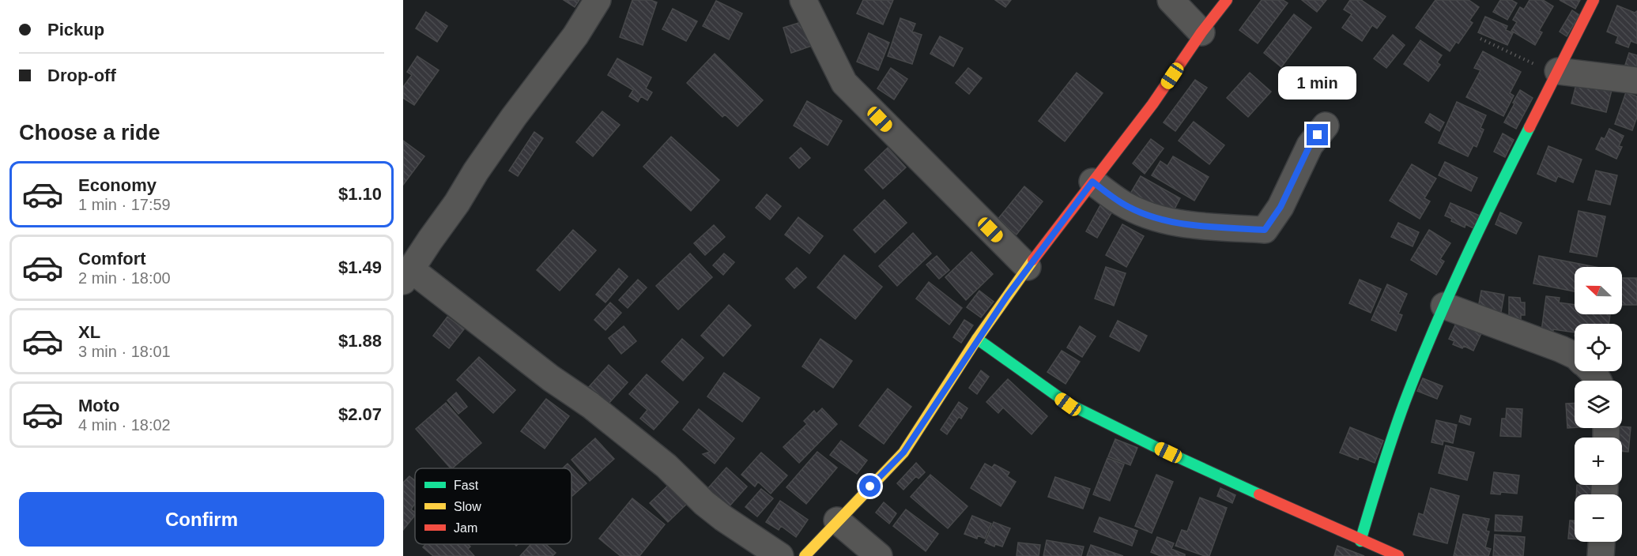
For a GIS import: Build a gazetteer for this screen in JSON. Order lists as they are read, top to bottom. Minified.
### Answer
{"legend":["Fast","Slow","Jam"],"north":"left","page":{"banner":["Pickup","Drop-off"],"bubble":"1 min","heading":"Choose a ride","list":[{"name":"Economy","note":"1 min · 17:59","value":"$1.10"},{"name":"Comfort","note":"2 min · 18:00","value":"$1.49"},{"name":"XL","note":"3 min · 18:01","value":"$1.88"},{"name":"Moto","note":"4 min · 18:02","value":"$2.07"}],"map_buttons":["+","−"],"buttons":"Confirm"}}
